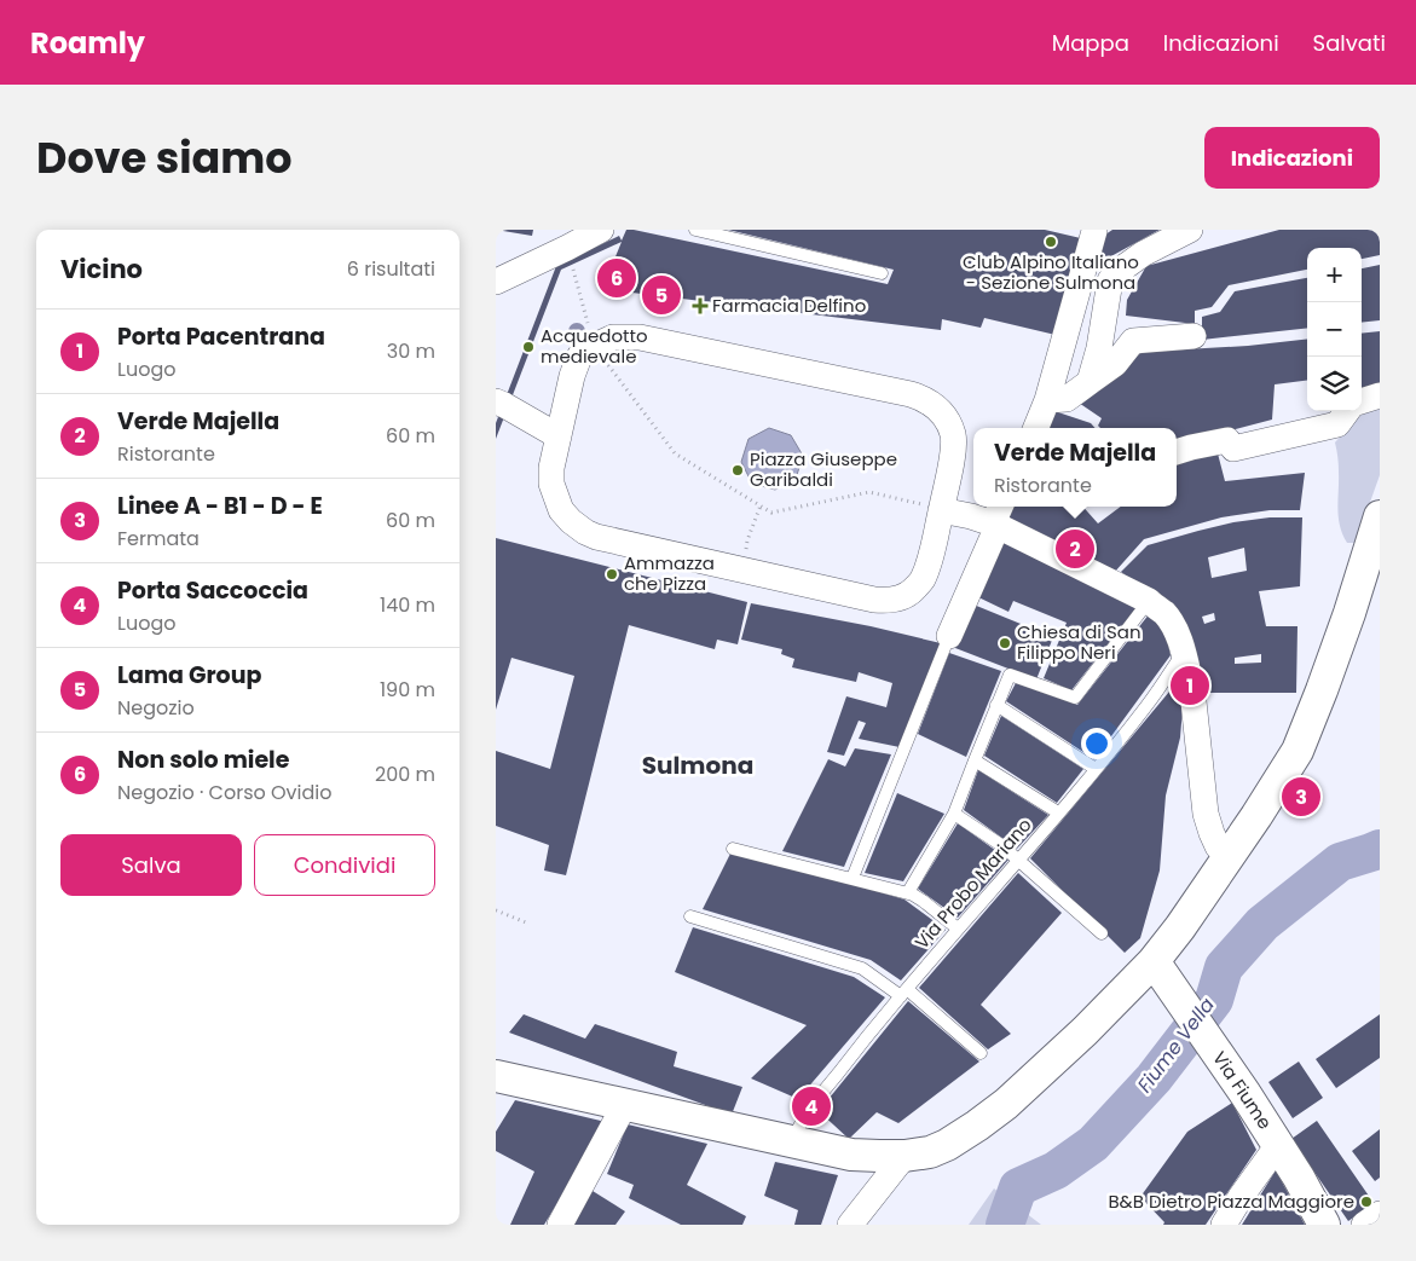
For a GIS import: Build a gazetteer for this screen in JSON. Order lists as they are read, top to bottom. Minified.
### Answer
{"streets":{"street":["Via Fiume"],"lane":["Via Probo Mariano"]},"districts":["Sulmona"],"water":["Fiume Vella"],"places":{"other":["Club Alpino Italiano - Sezione Sulmona","Acquedotto medievale","Piazza Giuseppe Garibaldi","Ammazza che Pizza","Chiesa di San Filippo Neri","B&B Dietro Piazza Maggiore"],"health":["Farmacia Delfino"]},"page":{"header":"Roamly","nav":["Mappa","Indicazioni","Salvati"],"title":"Dove siamo","buttons":["Indicazioni",["Salva","Condividi"]],"heading":["Vicino","6 risultati"],"map_buttons":["+","−"],"pins":["6","5","2","1","3","4"],"list":[{"mark":"1","name":"Porta Pacentrana","note":"Luogo","value":"30 m"},{"mark":"2","name":"Verde Majella","note":"Ristorante","value":"60 m"},{"mark":"3","name":"Linee A - B1 - D - E","note":"Fermata","value":"60 m"},{"mark":"4","name":"Porta Saccoccia","note":"Luogo","value":"140 m"},{"mark":"5","name":"Lama Group","note":"Negozio","value":"190 m"},{"mark":"6","name":"Non solo miele","note":"Negozio · Corso Ovidio","value":"200 m"}],"popup":["Verde Majella","Ristorante"]}}
